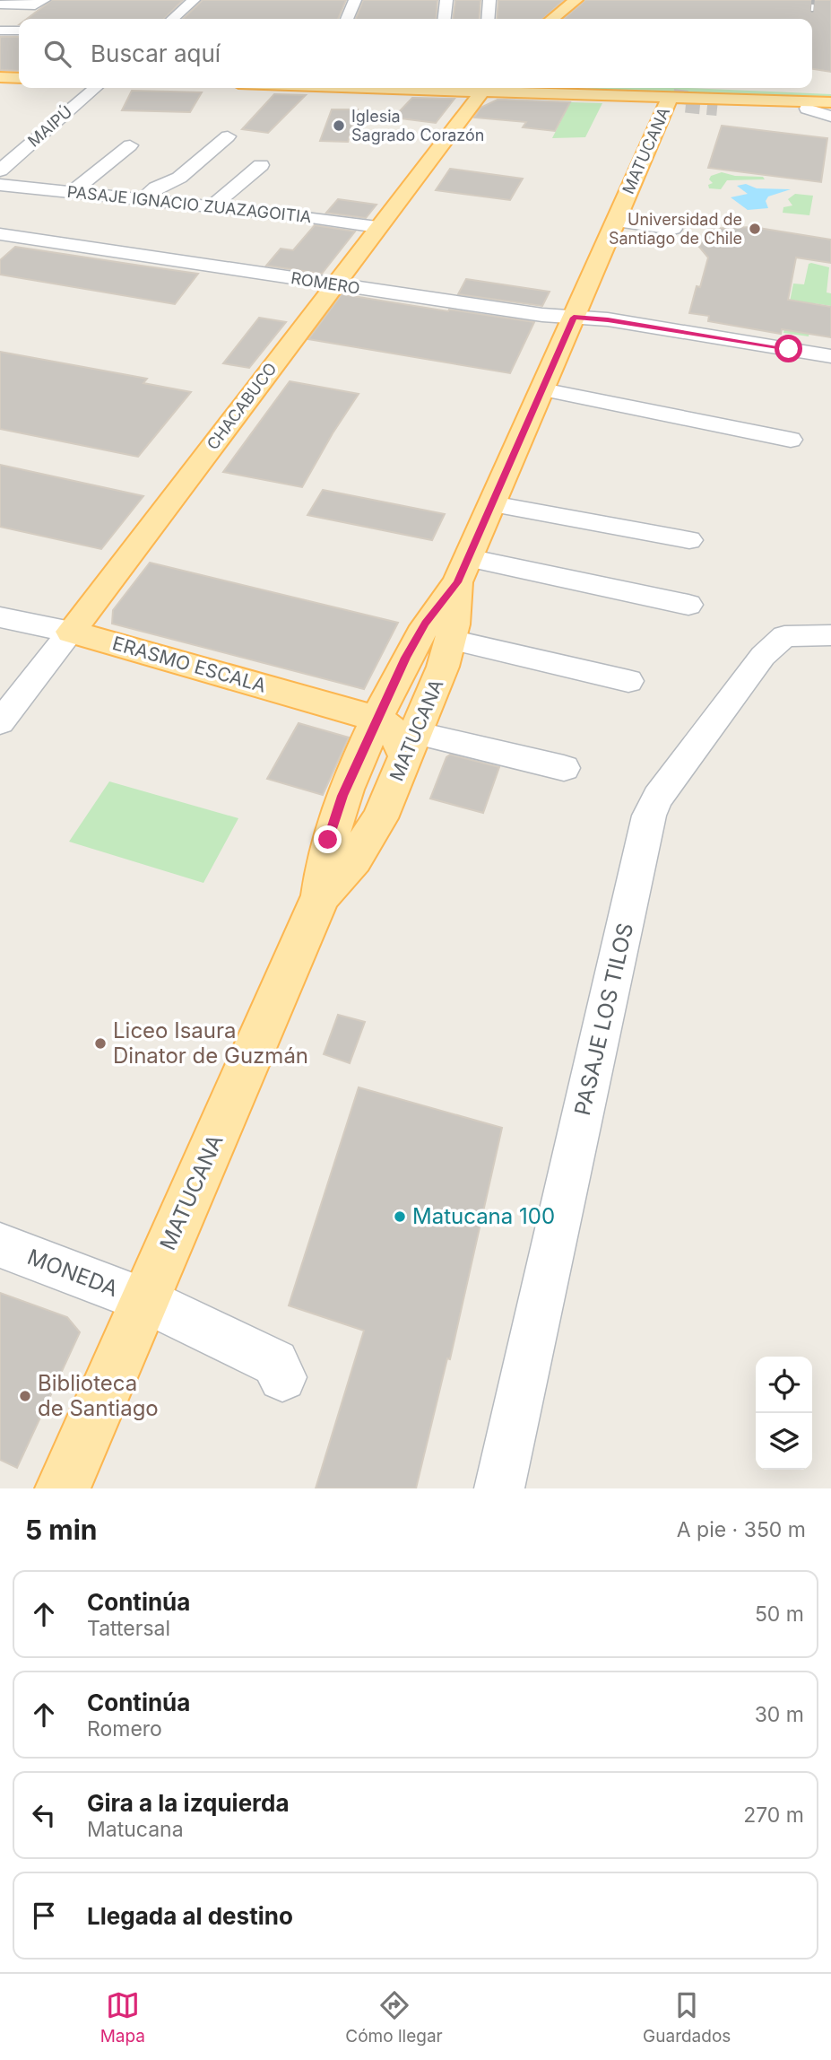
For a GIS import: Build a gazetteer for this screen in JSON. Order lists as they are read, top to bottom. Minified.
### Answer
{"streets":{"main road":["MATUCANA","CHACABUCO","ERASMO ESCALA"],"street":["MAIPÚ","PASAJE IGNACIO ZUAZAGOITIA","ROMERO","PASAJE LOS TILOS","MONEDA"]},"crossings":[["MATUCANA","ROMERO"],["MATUCANA","ERASMO ESCALA"],["MATUCANA","MONEDA"],["PASAJE IGNACIO ZUAZAGOITIA","CHACABUCO"],["ROMERO","CHACABUCO"],["CHACABUCO","ERASMO ESCALA"]],"places":["Iglesia Sagrado Corazón","Universidad de Santiago de Chile","Liceo Isaura Dinator de Guzmán","Matucana 100","Biblioteca de Santiago"],"page":{"search":"Buscar aquí","heading":["5 min","A pie · 350 m"],"list":[["Continúa","Tattersal","50 m"],["Continúa","Romero","30 m"],["Gira a la izquierda","Matucana","270 m"],"Llegada al destino"],"nav":["Mapa","Cómo llegar","Guardados"]}}
